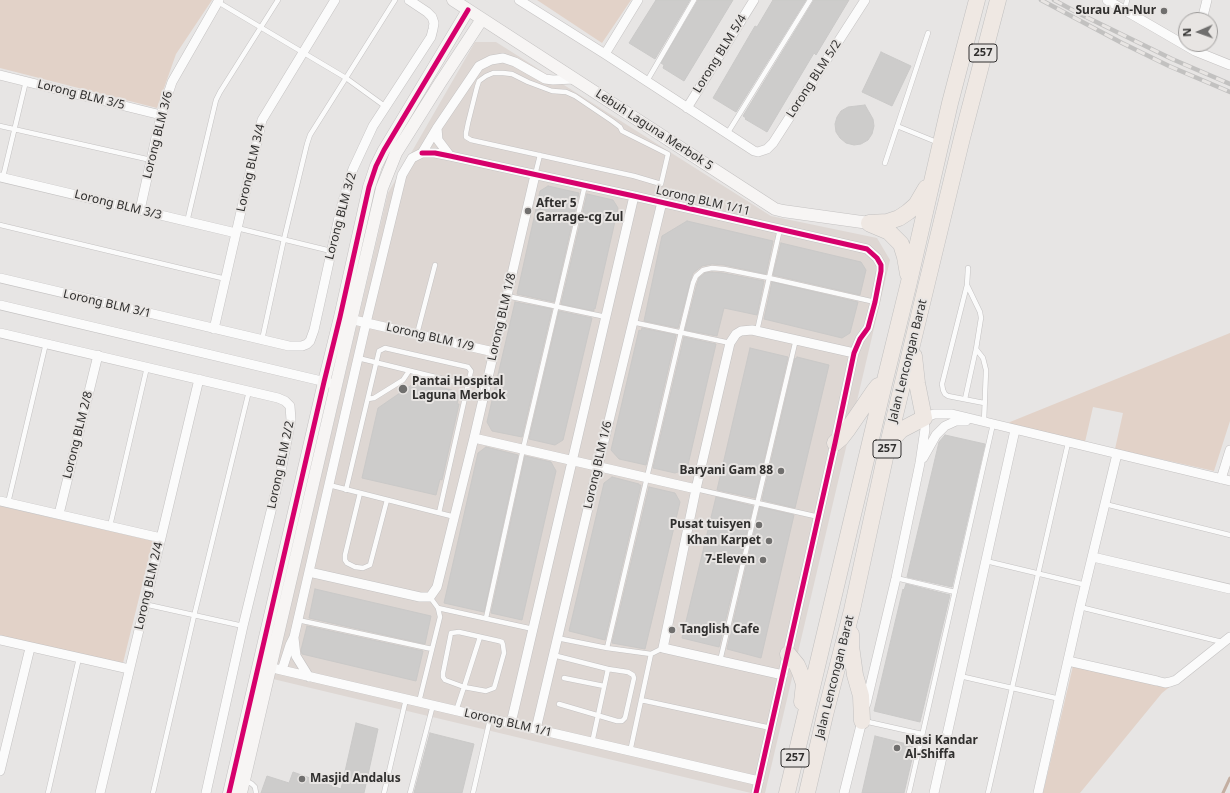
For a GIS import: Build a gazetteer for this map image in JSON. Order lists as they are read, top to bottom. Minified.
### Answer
{"streets":{"highway":["257","Jalan Lencongan Barat"],"street":["Lorong BLM 5/4","Lorong BLM 5/2","Lorong BLM 3/5","Lebuh Laguna Merbok 5","Lorong BLM 3/6","Lorong BLM 3/4","Lorong BLM 1/11","Lorong BLM 3/3","Lorong BLM 3/2","Lorong BLM 3/1","Lorong BLM 1/8","Lorong BLM 1/9","Lorong BLM 2/8","Lorong BLM 2/2","Lorong BLM 1/6","Lorong BLM 2/4","Lorong BLM 1/1"]},"crossings":[["Lorong BLM 3/5","Lorong BLM 3/6"],["Lorong BLM 3/6","Lorong BLM 3/3"],["Lorong BLM 3/4","Lorong BLM 3/3"],["Lorong BLM 3/4","Lorong BLM 3/2"],["Lorong BLM 3/4","Lorong BLM 3/1"],["Lorong BLM 1/11","Lorong BLM 1/8"],["Lorong BLM 1/11","Lorong BLM 1/6"],["Lorong BLM 1/11","Lorong BLM 1/1"],["Lorong BLM 3/2","Lorong BLM 3/1"],["Lorong BLM 1/8","Lorong BLM 1/9"],["Lorong BLM 2/8","Lorong BLM 2/2"],["Lorong BLM 2/2","Lorong BLM 2/4"],["Lorong BLM 1/6","Lorong BLM 1/1"]],"places":["Surau An-Nur","After 5 Garrage-cg Zul","Pantai Hospital Laguna Merbok","Baryani Gam 88","Pusat tuisyen","Khan Karpet","7-Eleven","Tanglish Cafe","Nasi Kandar Al-Shiffa","Masjid Andalus"],"north":"left"}
